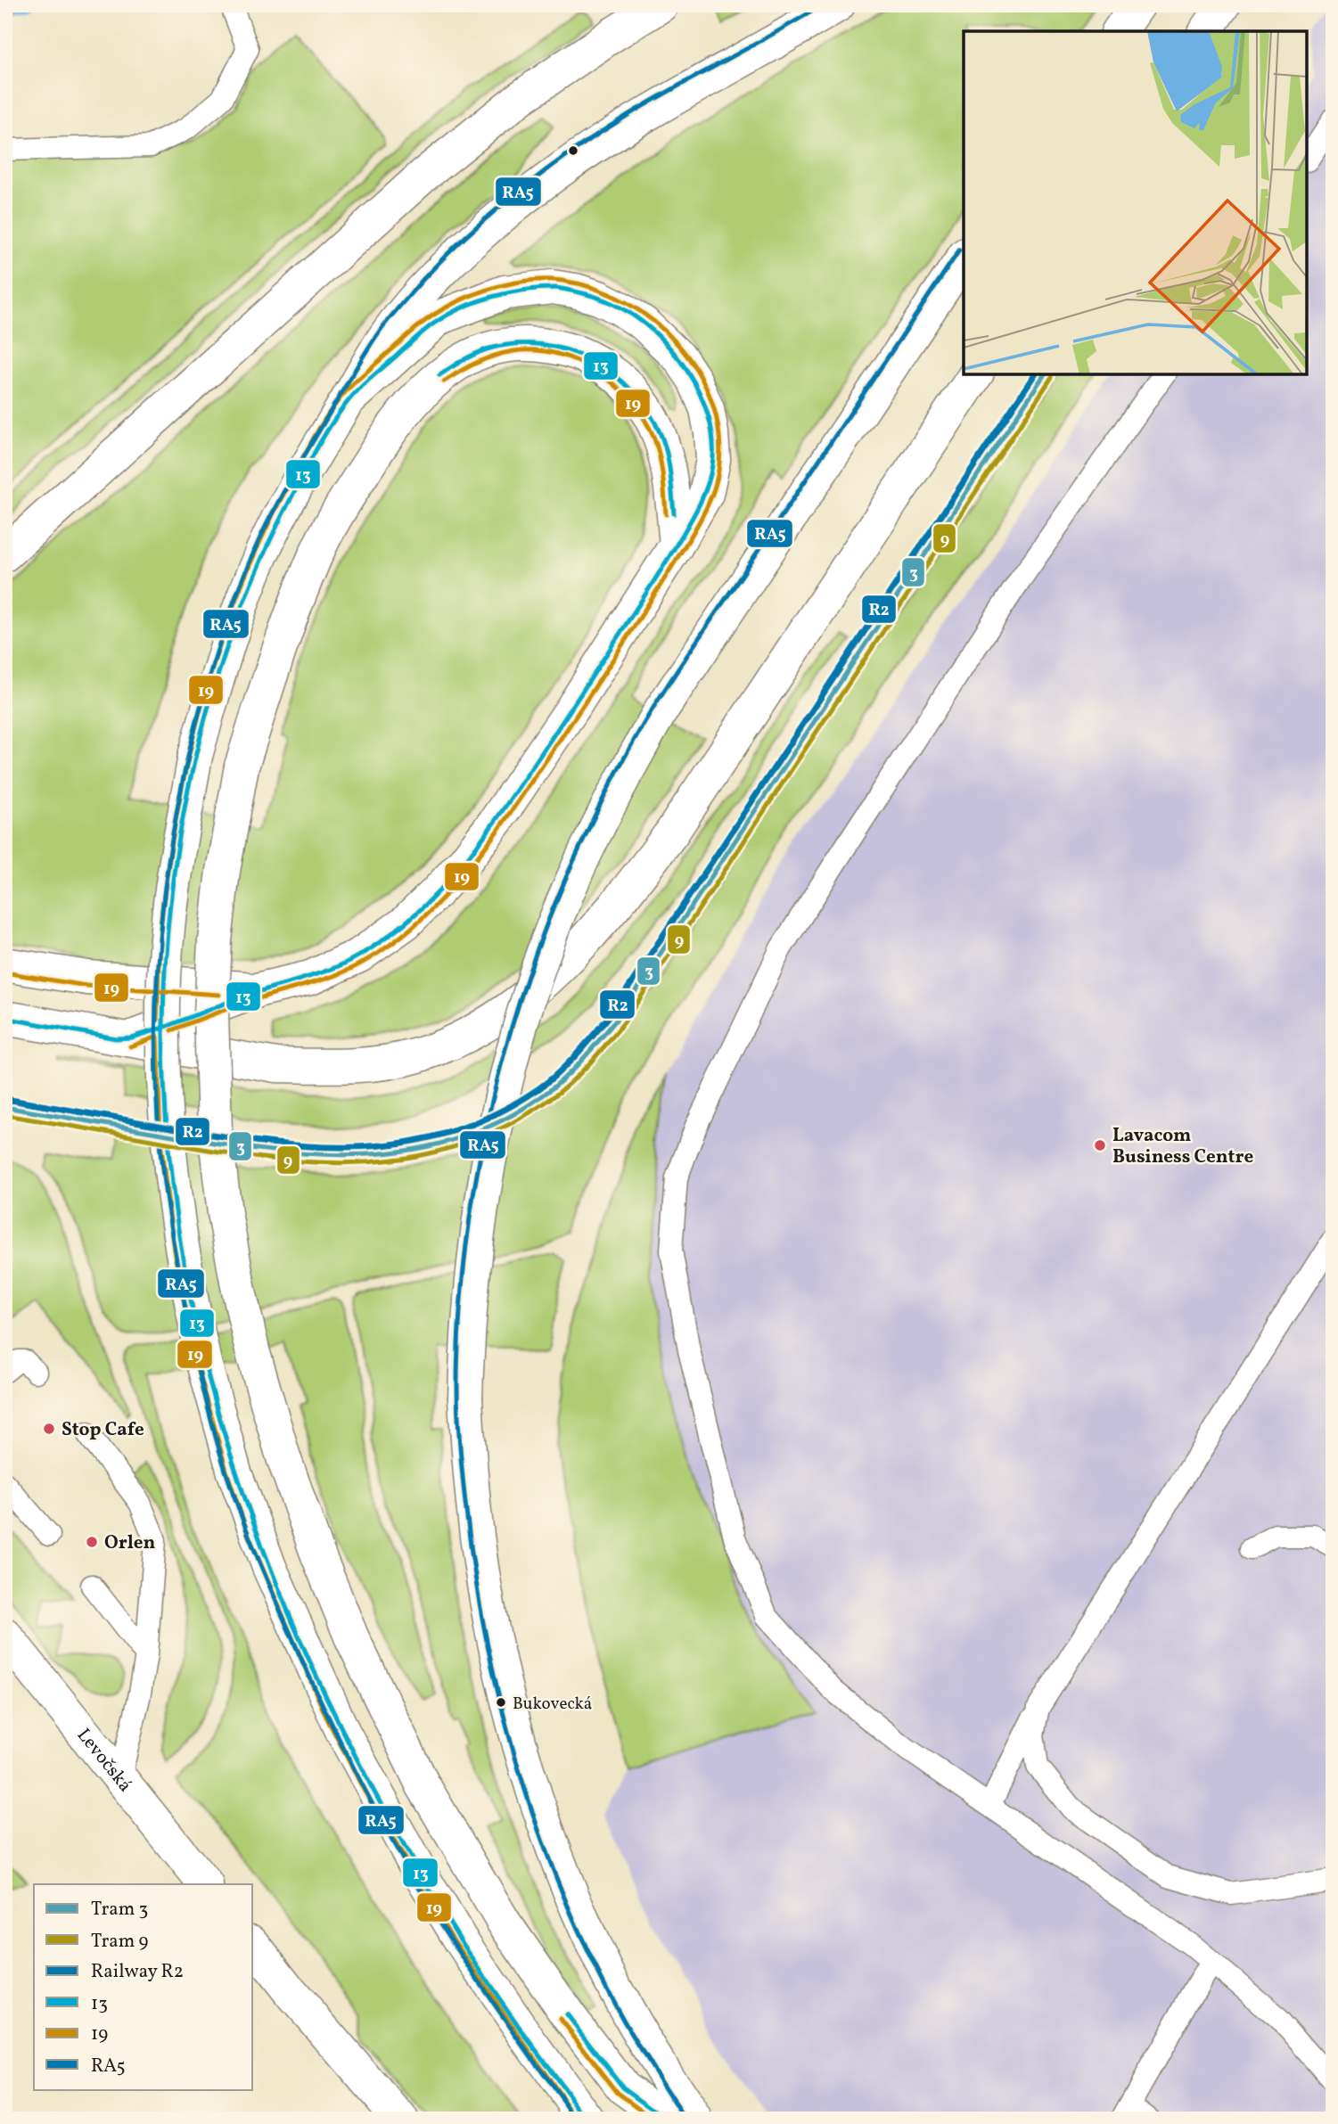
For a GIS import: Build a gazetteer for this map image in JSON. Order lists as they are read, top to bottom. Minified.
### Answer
{"streets":{"main road":["Levočská"]},"places":["Lavacom Business Centre","Stop Cafe","Orlen","Bukovecká"],"lines":["transit line RA5","transit line 19","transit line 13","tram line 3","rail line R2","tram line 9"],"legend":["Tram 3","Tram 9","Railway R2","13","19","RA5"]}
